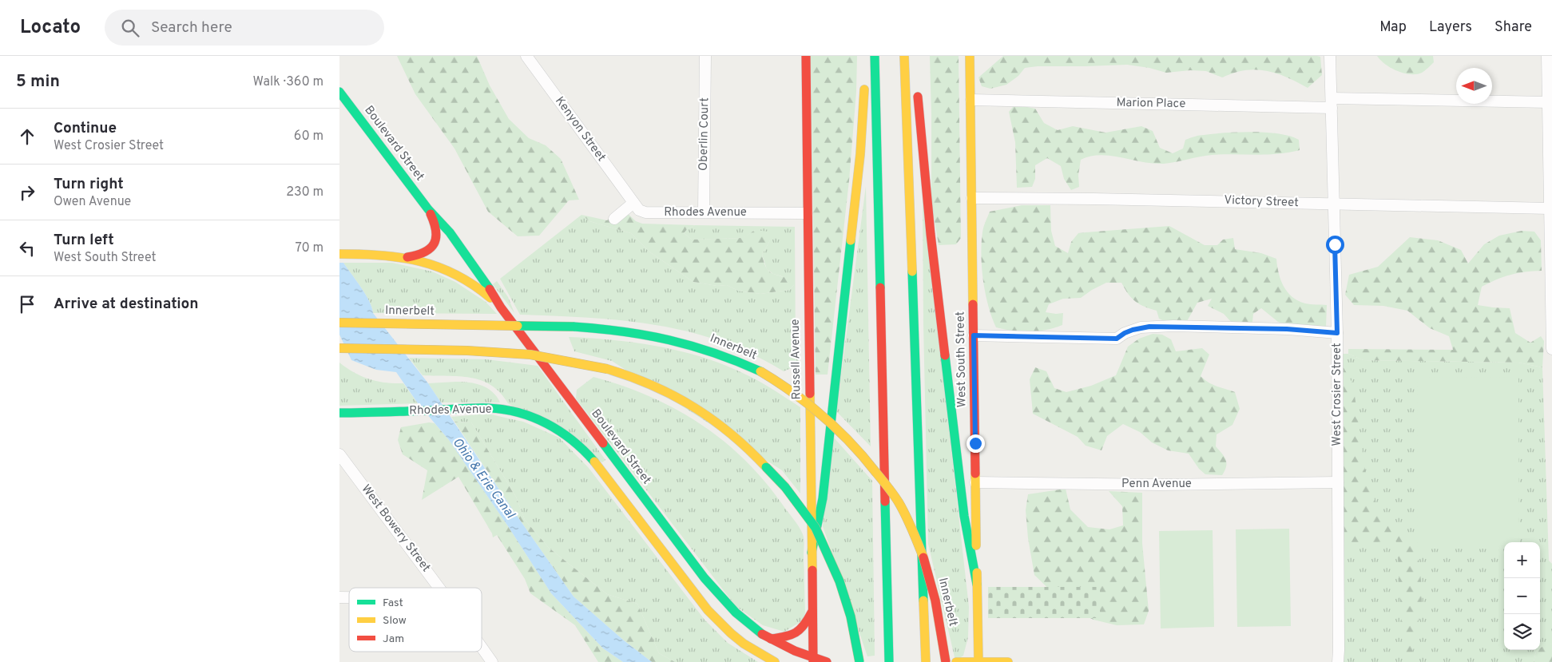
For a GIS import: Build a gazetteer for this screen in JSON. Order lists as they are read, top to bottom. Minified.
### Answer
{"streets":{"main road":["Boulevard Street","Rhodes Avenue","Innerbelt","Russell Avenue","West South Street"],"street":["Marion Place","Kenyon Street","Oberlin Court","Victory Street","West Crosier Street","Penn Avenue","West Bowery Street"]},"crossings":[["Marion Place","West South Street"],["Marion Place","West Crosier Street"],["Kenyon Street","Rhodes Avenue"],["Oberlin Court","Rhodes Avenue"],["Boulevard Street","Russell Avenue"],["Victory Street","West South Street"],["Victory Street","West Crosier Street"],["Rhodes Avenue","Russell Avenue"],["West South Street","Penn Avenue"],["West Crosier Street","Penn Avenue"]],"water":["Ohio & Erie Canal"],"legend":["Fast","Slow","Jam"],"north":"left","page":{"header":"Locato","search":"Search here","nav":["Map","Layers","Share"],"heading":["5 min","Walk · 360 m"],"list":[["Continue","West Crosier Street","60 m"],["Turn right","Owen Avenue","230 m"],["Turn left","West South Street","70 m"],"Arrive at destination"],"map_buttons":["+","−"]}}
